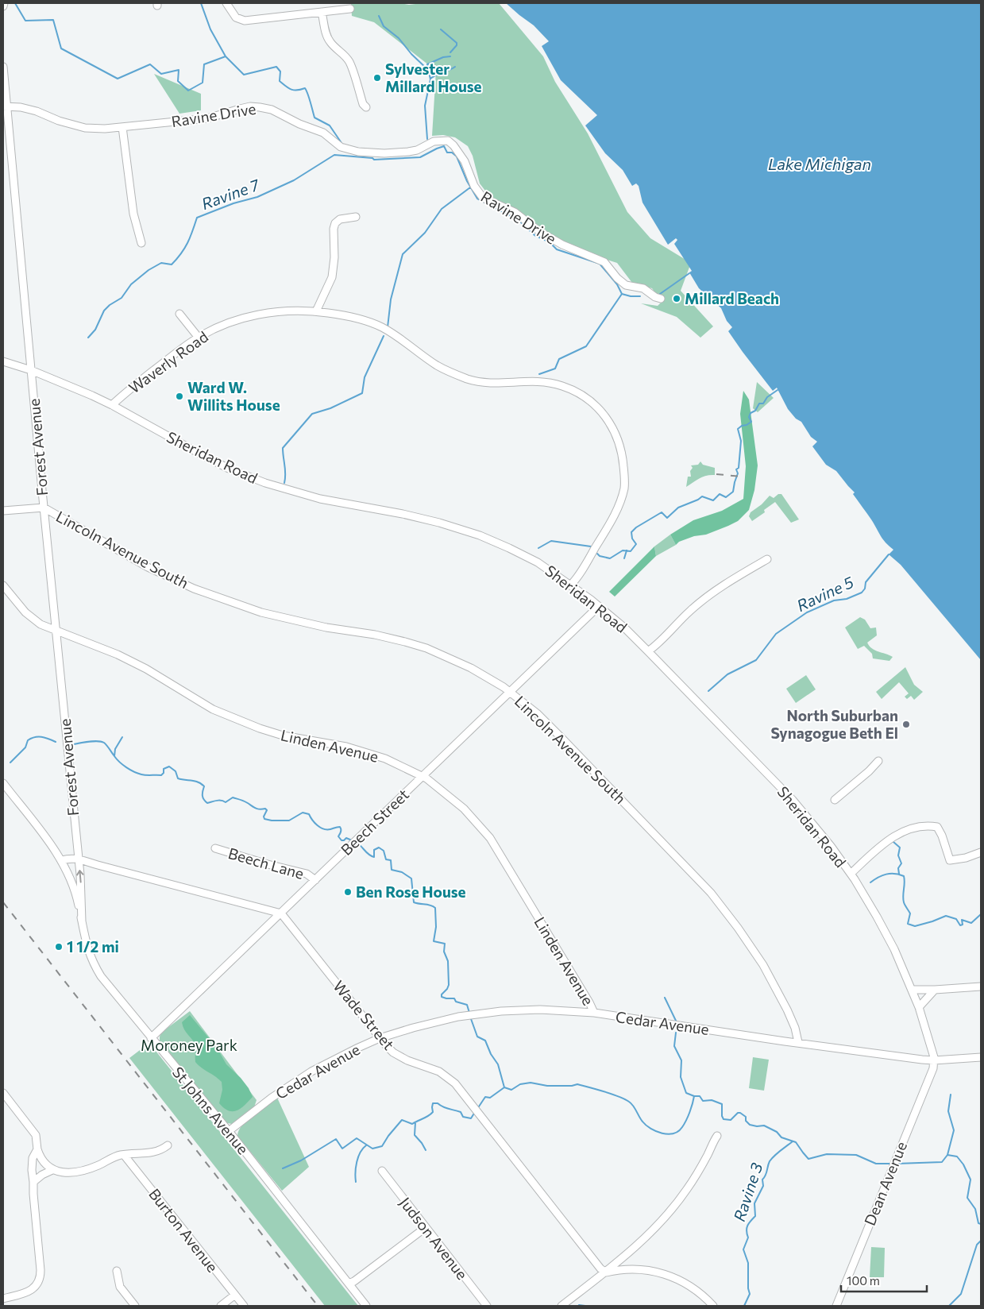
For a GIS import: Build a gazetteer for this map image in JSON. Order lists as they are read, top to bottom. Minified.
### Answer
{"streets":{"street":["Ravine Drive","Waverly Road","Forest Avenue","Sheridan Road","Lincoln Avenue South","Linden Avenue","Beech Street","Beech Lane","Wade Street","Cedar Avenue","St Johns Avenue","Dean Avenue","Burton Avenue","Judson Avenue"]},"crossings":[["Ravine Drive","Forest Avenue"],["Waverly Road","Sheridan Road"],["Forest Avenue","Sheridan Road"],["Forest Avenue","Lincoln Avenue South"],["Forest Avenue","Linden Avenue"],["Forest Avenue","St Johns Avenue"],["Sheridan Road","Beech Street"],["Sheridan Road","Cedar Avenue"],["Sheridan Road","Dean Avenue"],["Lincoln Avenue South","Beech Street"],["Lincoln Avenue South","Cedar Avenue"],["Linden Avenue","Beech Street"],["Linden Avenue","Cedar Avenue"],["Beech Street","Beech Lane"],["Beech Street","Wade Street"],["Beech Street","St Johns Avenue"],["Wade Street","Cedar Avenue"],["Cedar Avenue","St Johns Avenue"],["Cedar Avenue","Dean Avenue"]],"water":["Lake Michigan","Ravine 7","Ravine 5","Ravine 3"],"parks":["Moroney Park"],"places":["Sylvester Millard House","Millard Beach","Ward W. Willits House","North Suburban Synagogue Beth El","Ben Rose House","1 1/2 mi"],"scale_bar":"100 m"}
